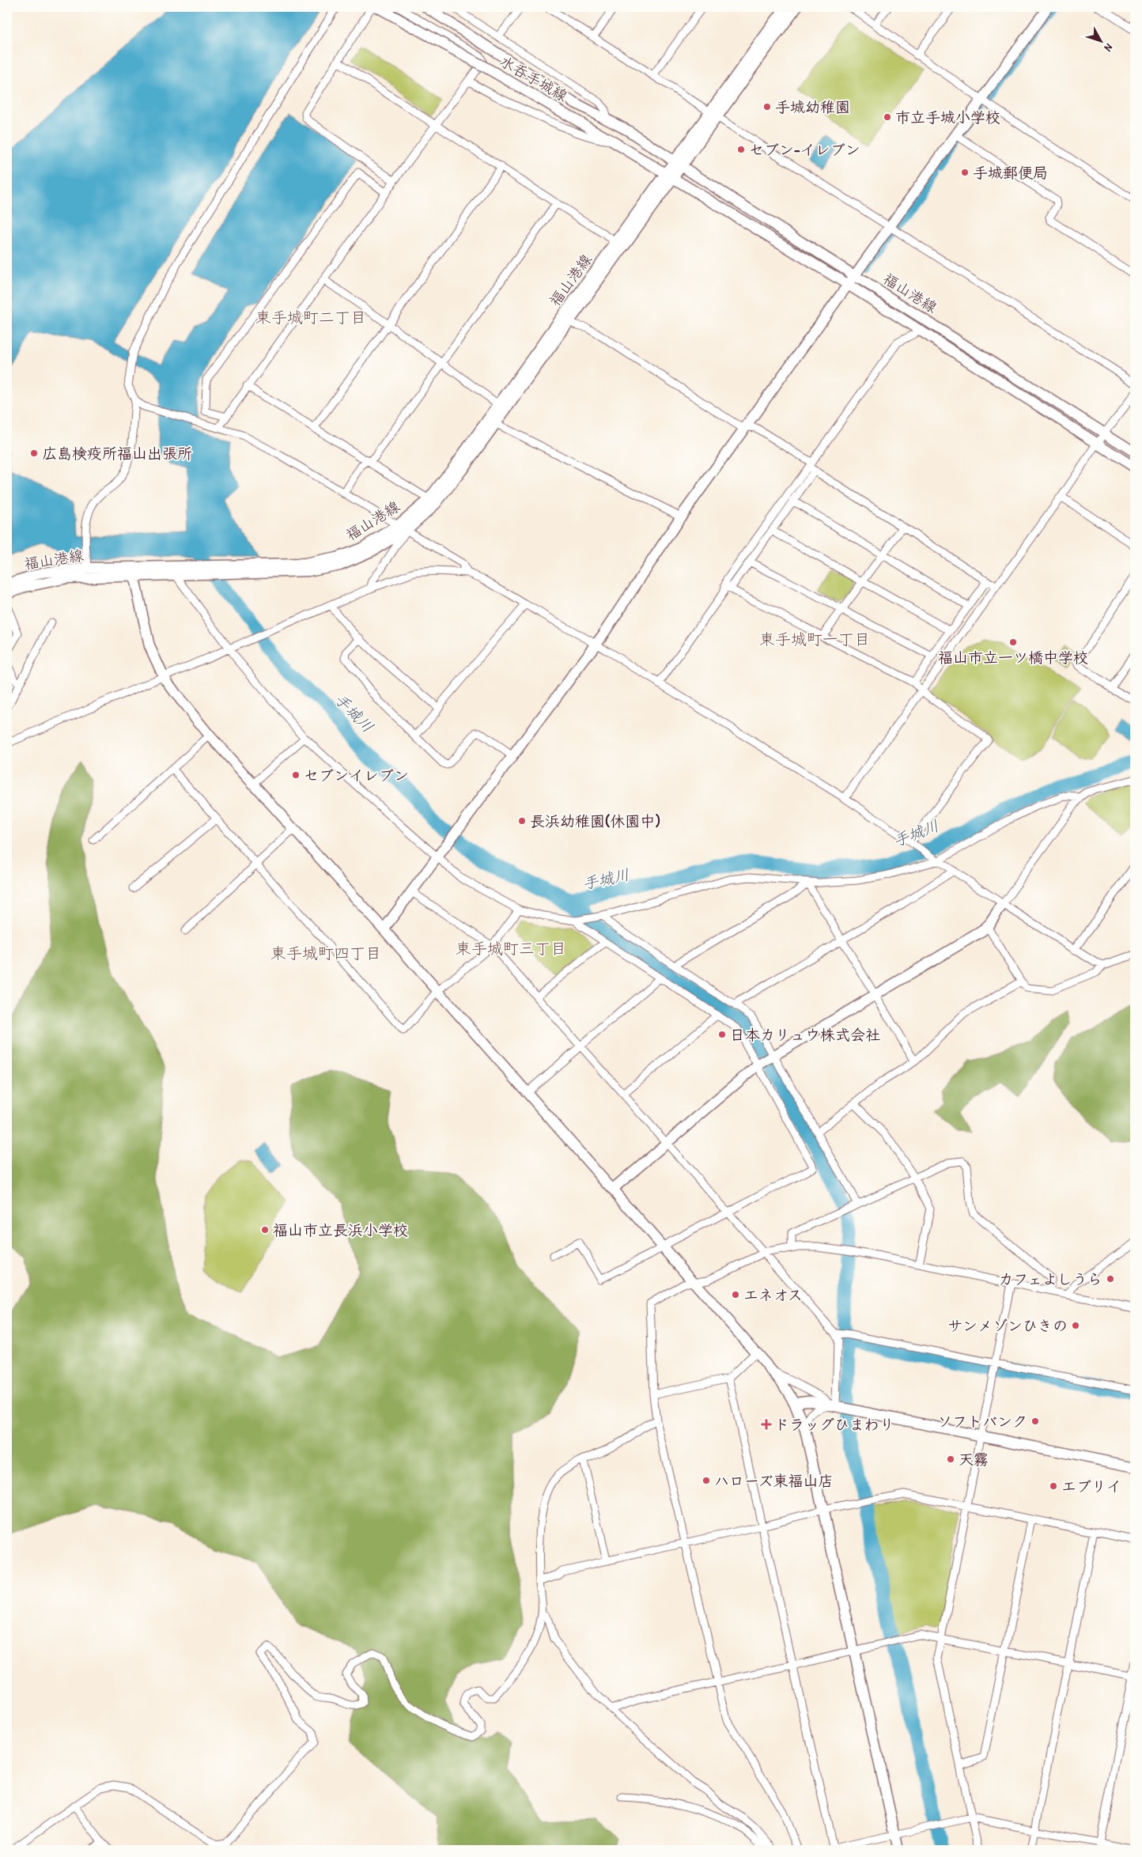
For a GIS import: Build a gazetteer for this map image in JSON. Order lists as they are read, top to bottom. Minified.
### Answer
{"streets":{"street":["水呑手城線","福山港線"]},"crossings":[["水呑手城線","福山港線"]],"districts":["東手城町二丁目","東手城町一丁目","東手城町三丁目","東手城町四丁目"],"water":["手城川"],"places":{"other":["手城幼稚園","市立手城小学校","セブン-イレブン","手城郵便局","広島検疫所福山出張所","福山市立一ツ橋中学校","セブンイレブン","長浜幼稚園(休園中)","日本カリュウ株式会社","福山市立長浜小学校","カフェよしうら","エネオス","サンメゾンひきの","ソフトバンク","天霧","ハローズ東福山店","エブリイ"],"health":["ドラッグひまわり"]},"north":"bottom right"}
